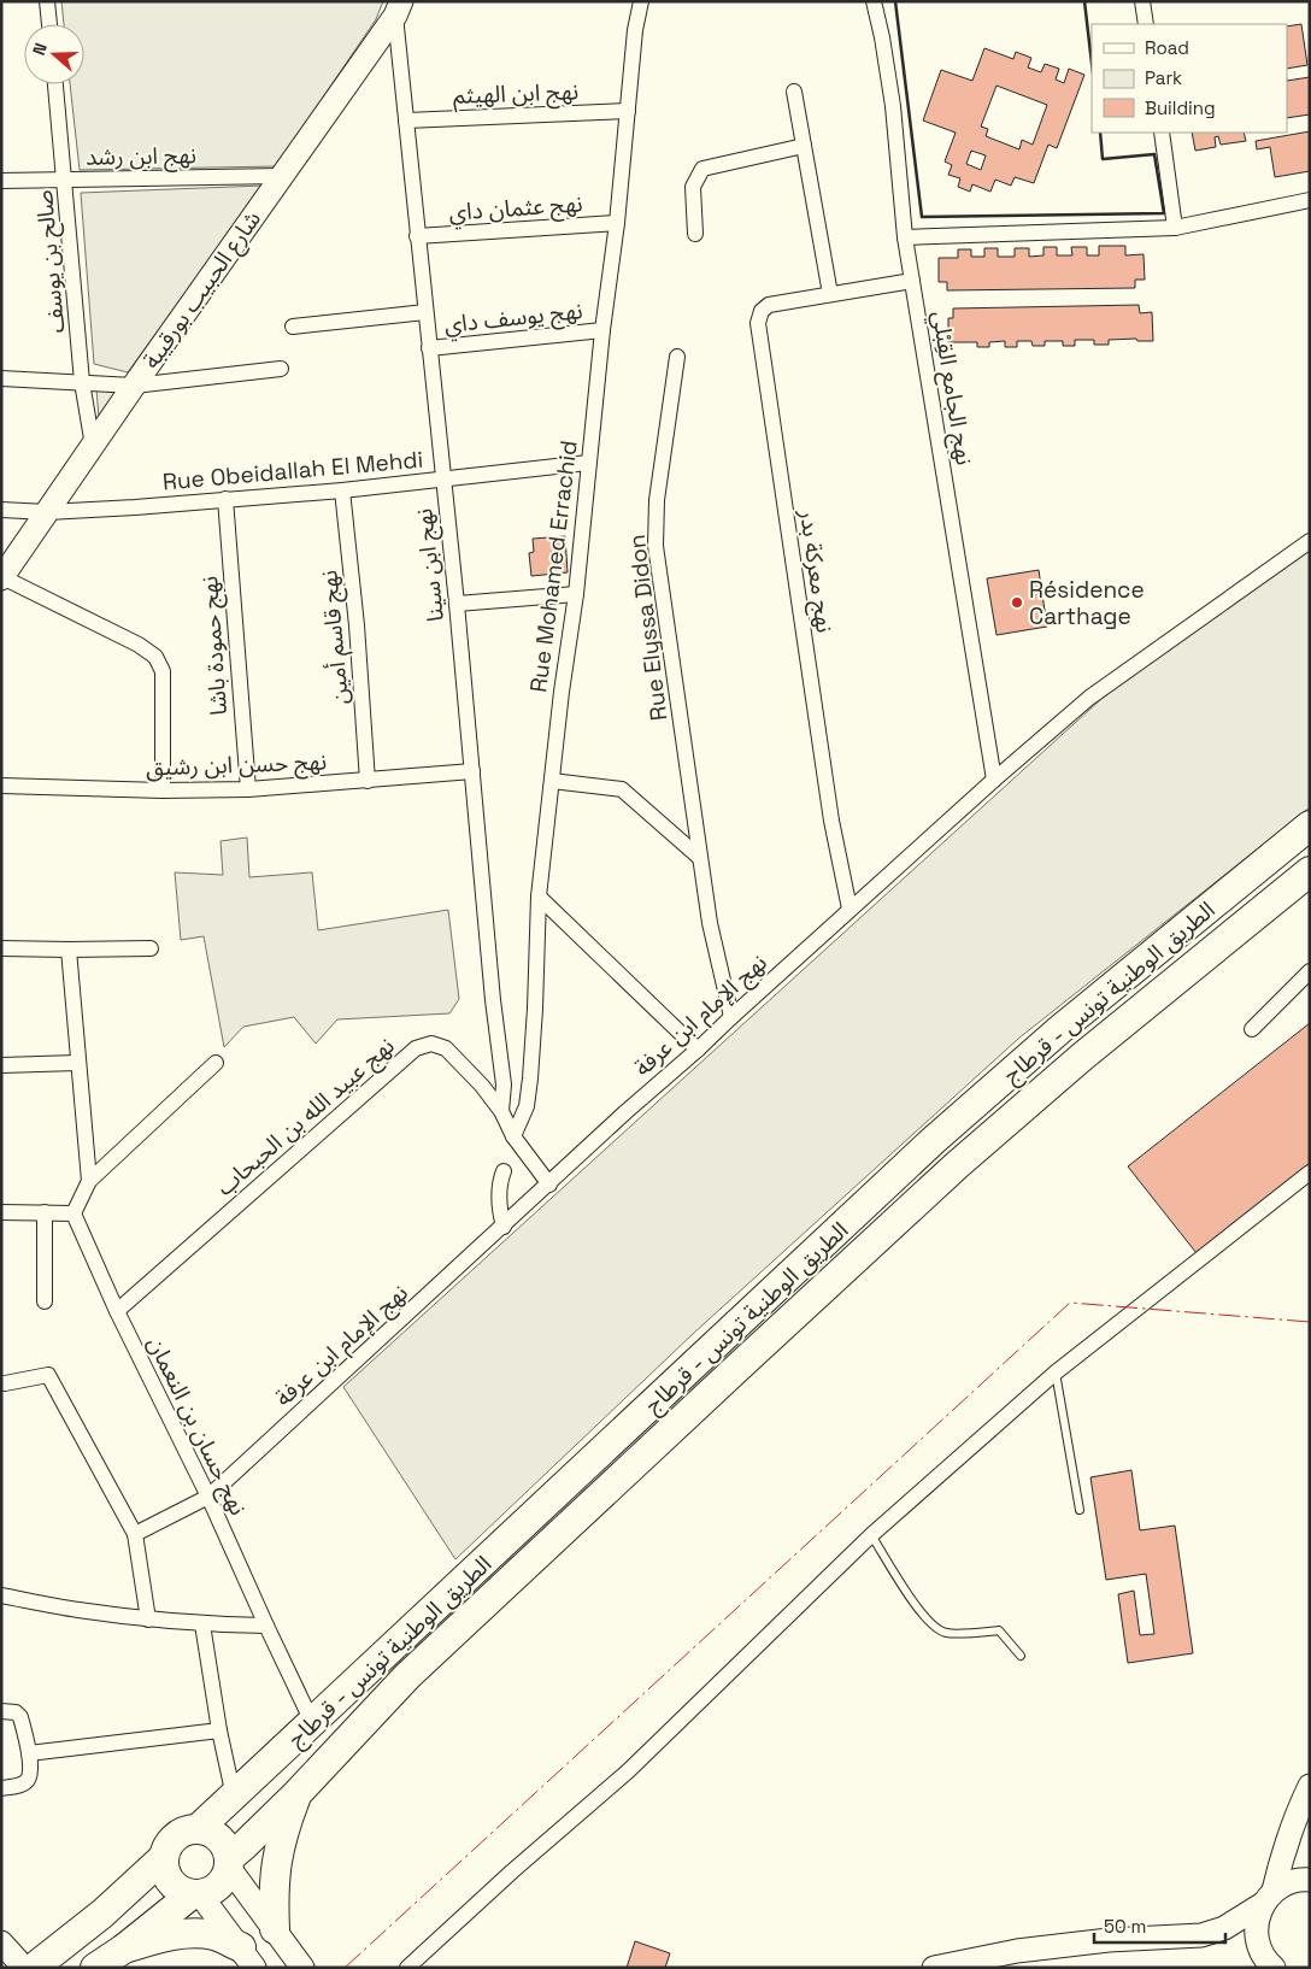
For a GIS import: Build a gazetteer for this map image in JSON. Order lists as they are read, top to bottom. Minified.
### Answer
{"streets":{"highway":["الطريق الوطنية تونس - قرطاج"],"street":["نهج ابن الهيثم","نهج ابن رشد","نهج عثمان داي","صالح بن يوسف","شارع الحبيب بورقيبة","نهج يوسف داي","نهج الجامع القِبْلي","Rue Obeidallah El Mehdi","نهج ابن سينا","Rue Mohamed Errachid","نهج معركة بدر","Rue Elyssa Didon","نهج قاسم أمين","نهج حمودة باشا","نهج حسن ابن رشيق","نهج الإمام ابن عرفة","نهج عبيد الله بن الحبحاب","نهج حسان بن النعمان"]},"crossings":[["نهج ابن الهيثم","نهج ابن سينا"],["نهج ابن الهيثم","Rue Mohamed Errachid"],["نهج ابن رشد","صالح بن يوسف"],["نهج ابن رشد","شارع الحبيب بورقيبة"],["نهج عثمان داي","نهج ابن سينا"],["نهج عثمان داي","Rue Mohamed Errachid"],["صالح بن يوسف","شارع الحبيب بورقيبة"],["شارع الحبيب بورقيبة","Rue Obeidallah El Mehdi"],["شارع الحبيب بورقيبة","نهج ابن سينا"],["نهج يوسف داي","نهج ابن سينا"],["نهج يوسف داي","Rue Mohamed Errachid"],["نهج الجامع القِبْلي","نهج معركة بدر"],["نهج الجامع القِبْلي","نهج الإمام ابن عرفة"],["Rue Obeidallah El Mehdi","نهج ابن سينا"],["Rue Obeidallah El Mehdi","Rue Mohamed Errachid"],["Rue Obeidallah El Mehdi","نهج قاسم أمين"],["Rue Obeidallah El Mehdi","نهج حمودة باشا"],["نهج ابن سينا","نهج حسن ابن رشيق"],["نهج ابن سينا","نهج عبيد الله بن الحبحاب"],["Rue Mohamed Errachid","نهج عبيد الله بن الحبحاب"],["نهج معركة بدر","نهج الإمام ابن عرفة"],["Rue Elyssa Didon","نهج الإمام ابن عرفة"],["نهج قاسم أمين","نهج حسن ابن رشيق"],["نهج حمودة باشا","نهج حسن ابن رشيق"],["الطريق الوطنية تونس - قرطاج","نهج حسان بن النعمان"],["نهج الإمام ابن عرفة","نهج عبيد الله بن الحبحاب"],["نهج الإمام ابن عرفة","نهج حسان بن النعمان"],["نهج عبيد الله بن الحبحاب","نهج حسان بن النعمان"]],"places":["Résidence Carthage"],"legend":["Road","Park","Building"],"scale_bar":"50 m","north":"left"}
